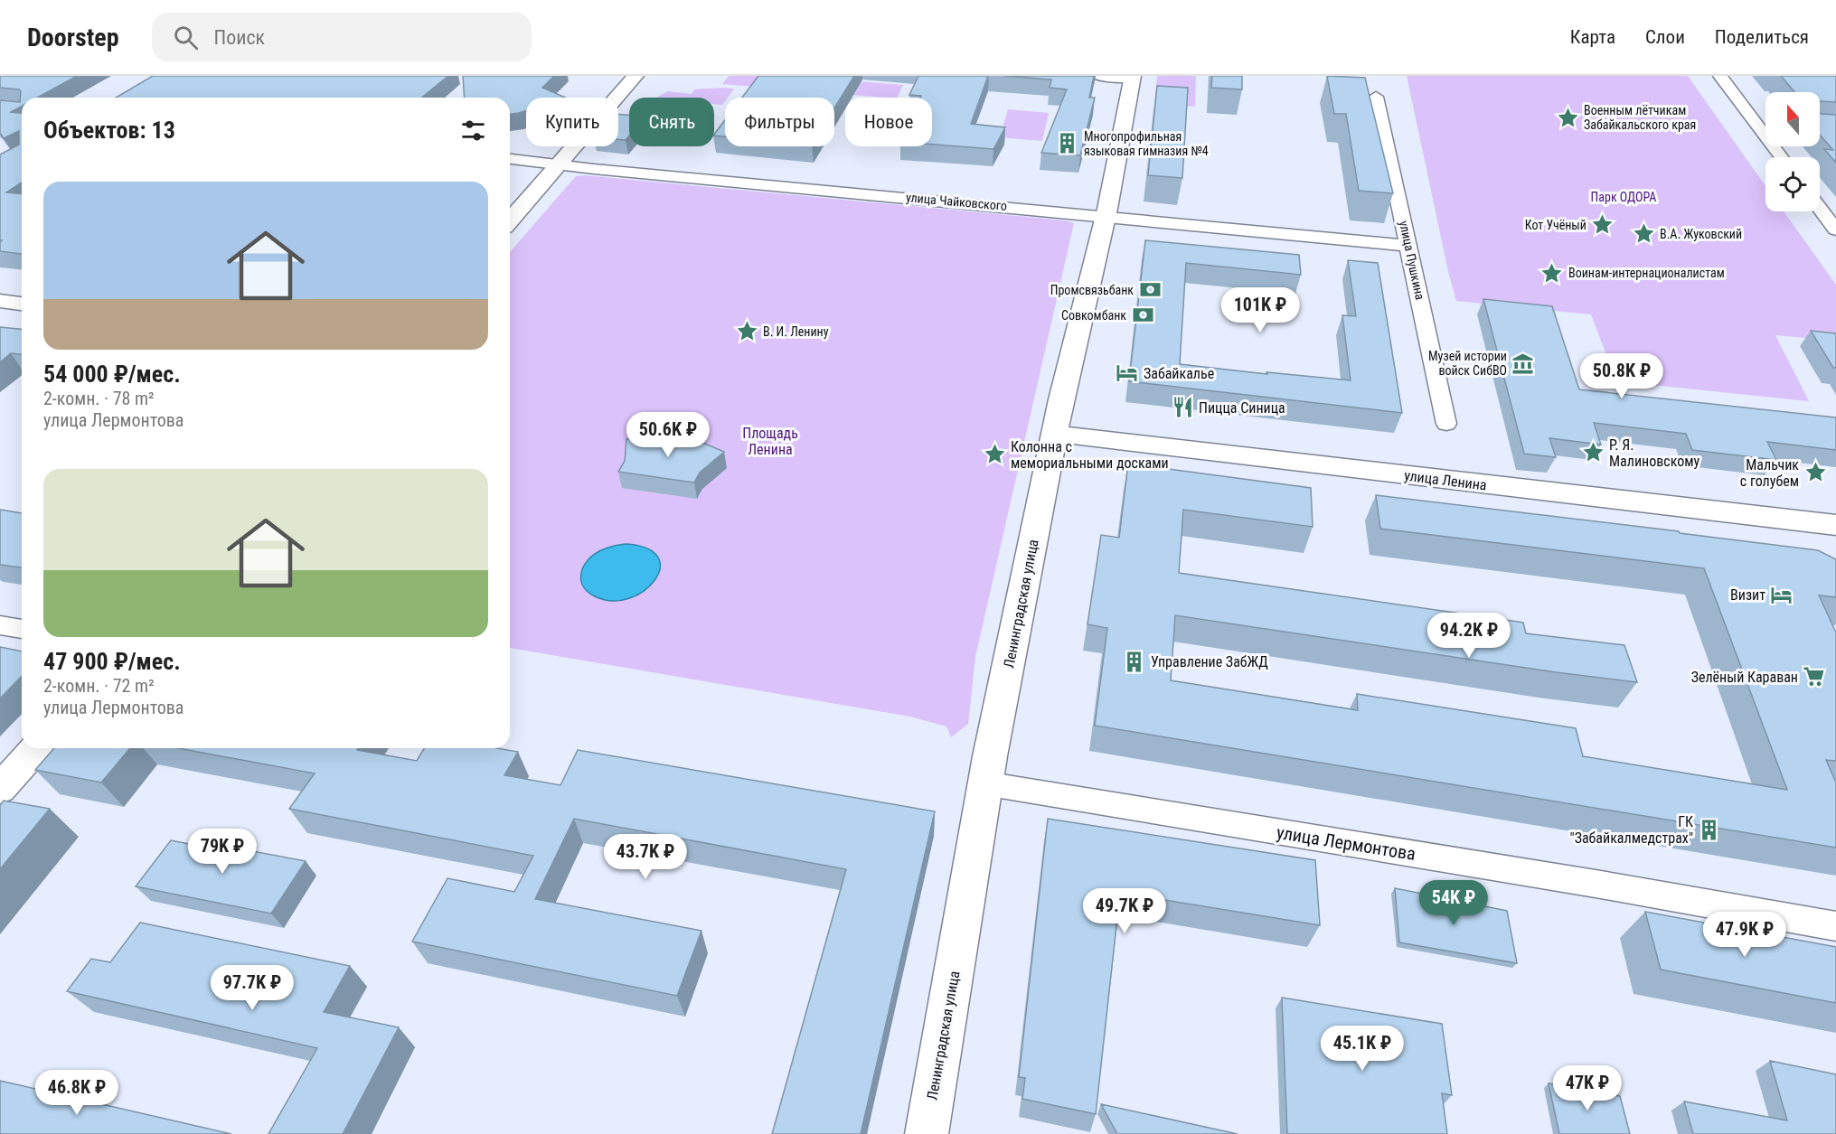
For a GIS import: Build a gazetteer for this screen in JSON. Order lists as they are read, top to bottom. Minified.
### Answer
{"streets":{"main road":["улица Ленина","Ленинградская улица"],"street":["улица Чайковского","улица Пушкина","улица Лермонтова"]},"crossings":[["улица Чайковского","улица Пушкина"],["улица Чайковского","Ленинградская улица"],["улица Ленина","Ленинградская улица"],["Ленинградская улица","улица Лермонтова"]],"parks":["Парк ОДОРА","Площадь Ленина"],"places":{"place":["Военным лётчикам Забайкальского края","Кот Учёный","В.А. Жуковский","Воинам-интернационалистам","В. И. Ленину","Р. Я. Малиновскому","Колонна с мемориальными досками","Мальчик с голубем"],"building":["Многопрофильная языковая гимназия №4","Управление ЗабЖД","ГК \"Забайкалмедстрах\""],"bank":["Промсвязьбанк","Совкомбанк"],"museum":["Музей истории войск СибВО"],"hotel":["Забайкалье","Визит"],"restaurant":["Пицца Синица"],"supermarket":["Зелёный Караван"]},"north":"top","page":{"header":"Doorstep","search":"Поиск","nav":["Карта","Слои","Поделиться"],"chip":["Купить","Снять","Фильтры","Новое"],"heading":"Объектов: 13","list":[{"name":"54 000 ₽/мес.","note":"2-комн. · 78 m² · улица Лермонтова"},{"name":"47 900 ₽/мес.","note":"2-комн. · 72 m² · улица Лермонтова"}],"price":["101K ₽","50.8K ₽","50.6K ₽","94.2K ₽","79K ₽","43.7K ₽","54K ₽","49.7K ₽","47.9K ₽","97.7K ₽","45.1K ₽","47K ₽","46.8K ₽"]}}
